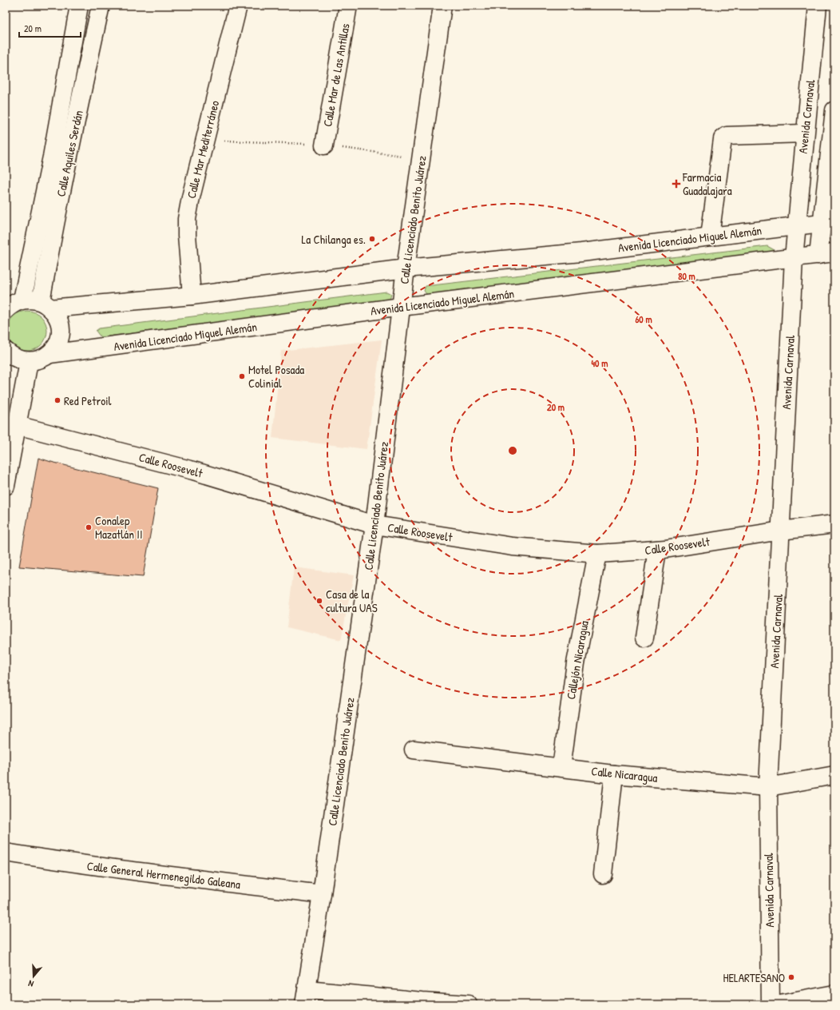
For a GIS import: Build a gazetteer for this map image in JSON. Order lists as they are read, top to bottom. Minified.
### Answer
{"streets":{"street":["Calle Mar de Las Antillas","Avenida Carnaval","Calle Mar Mediterráneo","Calle Aquiles Serdán","Calle Licenciado Benito Juárez","Avenida Licenciado Miguel Alemán","Calle Roosevelt","Callejón Nicaragua","Calle Nicaragua","Calle General Hermenegildo Galeana"]},"crossings":[["Avenida Carnaval","Avenida Licenciado Miguel Alemán"],["Avenida Carnaval","Calle Roosevelt"],["Avenida Carnaval","Calle Nicaragua"],["Calle Mar Mediterráneo","Avenida Licenciado Miguel Alemán"],["Calle Aquiles Serdán","Avenida Licenciado Miguel Alemán"],["Calle Licenciado Benito Juárez","Avenida Licenciado Miguel Alemán"],["Calle Licenciado Benito Juárez","Calle Roosevelt"],["Calle Licenciado Benito Juárez","Calle General Hermenegildo Galeana"],["Calle Roosevelt","Callejón Nicaragua"],["Callejón Nicaragua","Calle Nicaragua"]],"places":{"health":["Farmacia Guadalajara"],"other":["La Chilanga es.","Motel Posada Colinial","Red Petroil","Conalep Mazatlán II","Casa de la cultura UAS","HELARTESANO"]},"scale_bar":"20 m","north":"bottom","rings":["80 m","60 m","40 m","20 m"]}
